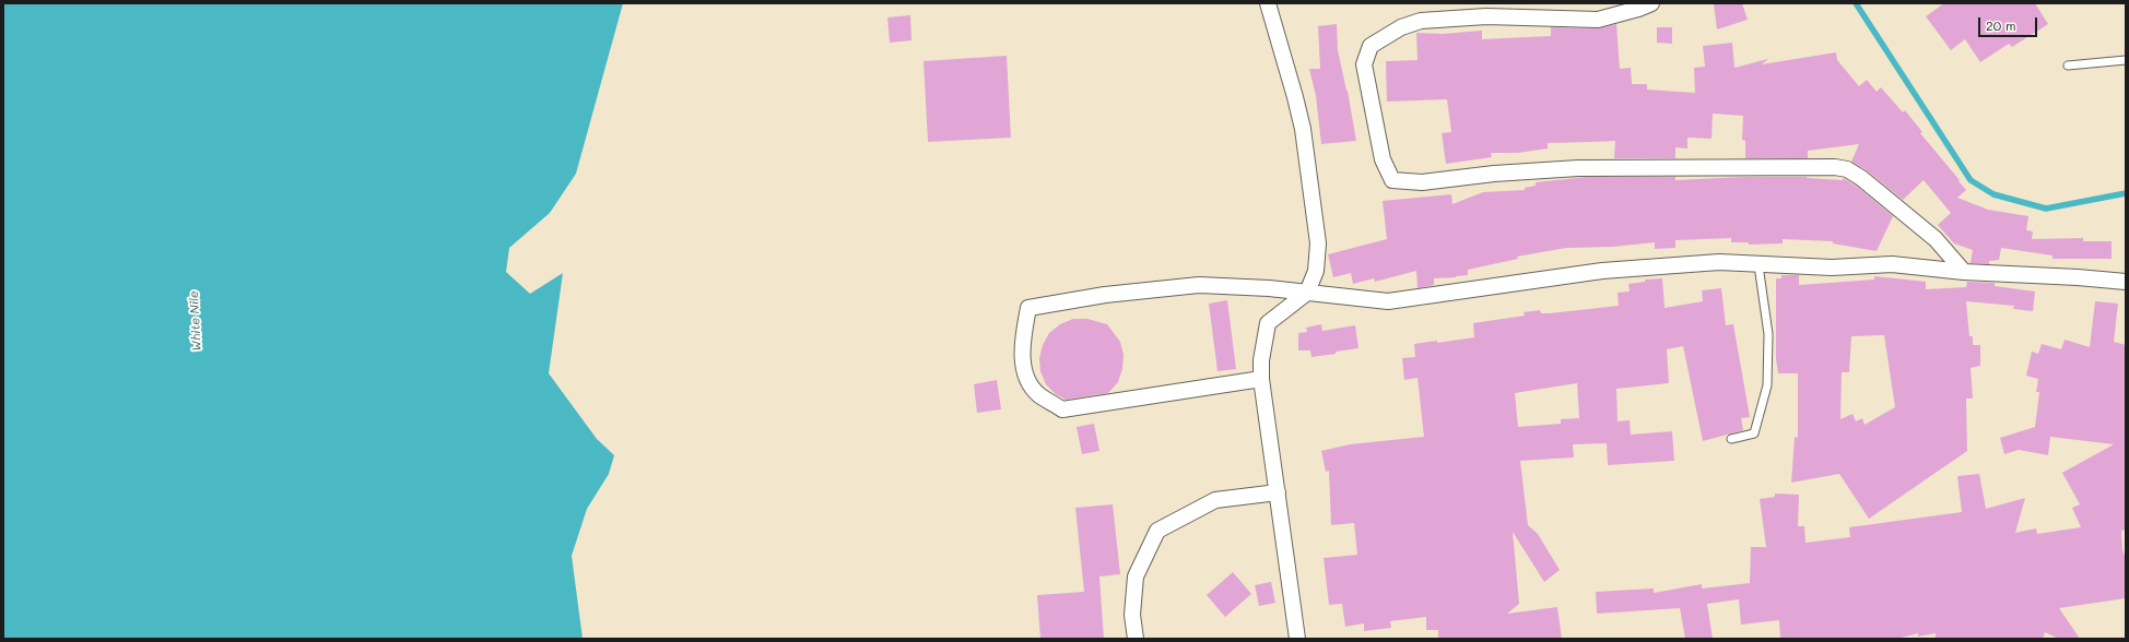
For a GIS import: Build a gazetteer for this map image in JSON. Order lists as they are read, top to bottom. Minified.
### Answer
{"water":["White Nile"],"scale_bar":"20 m"}
